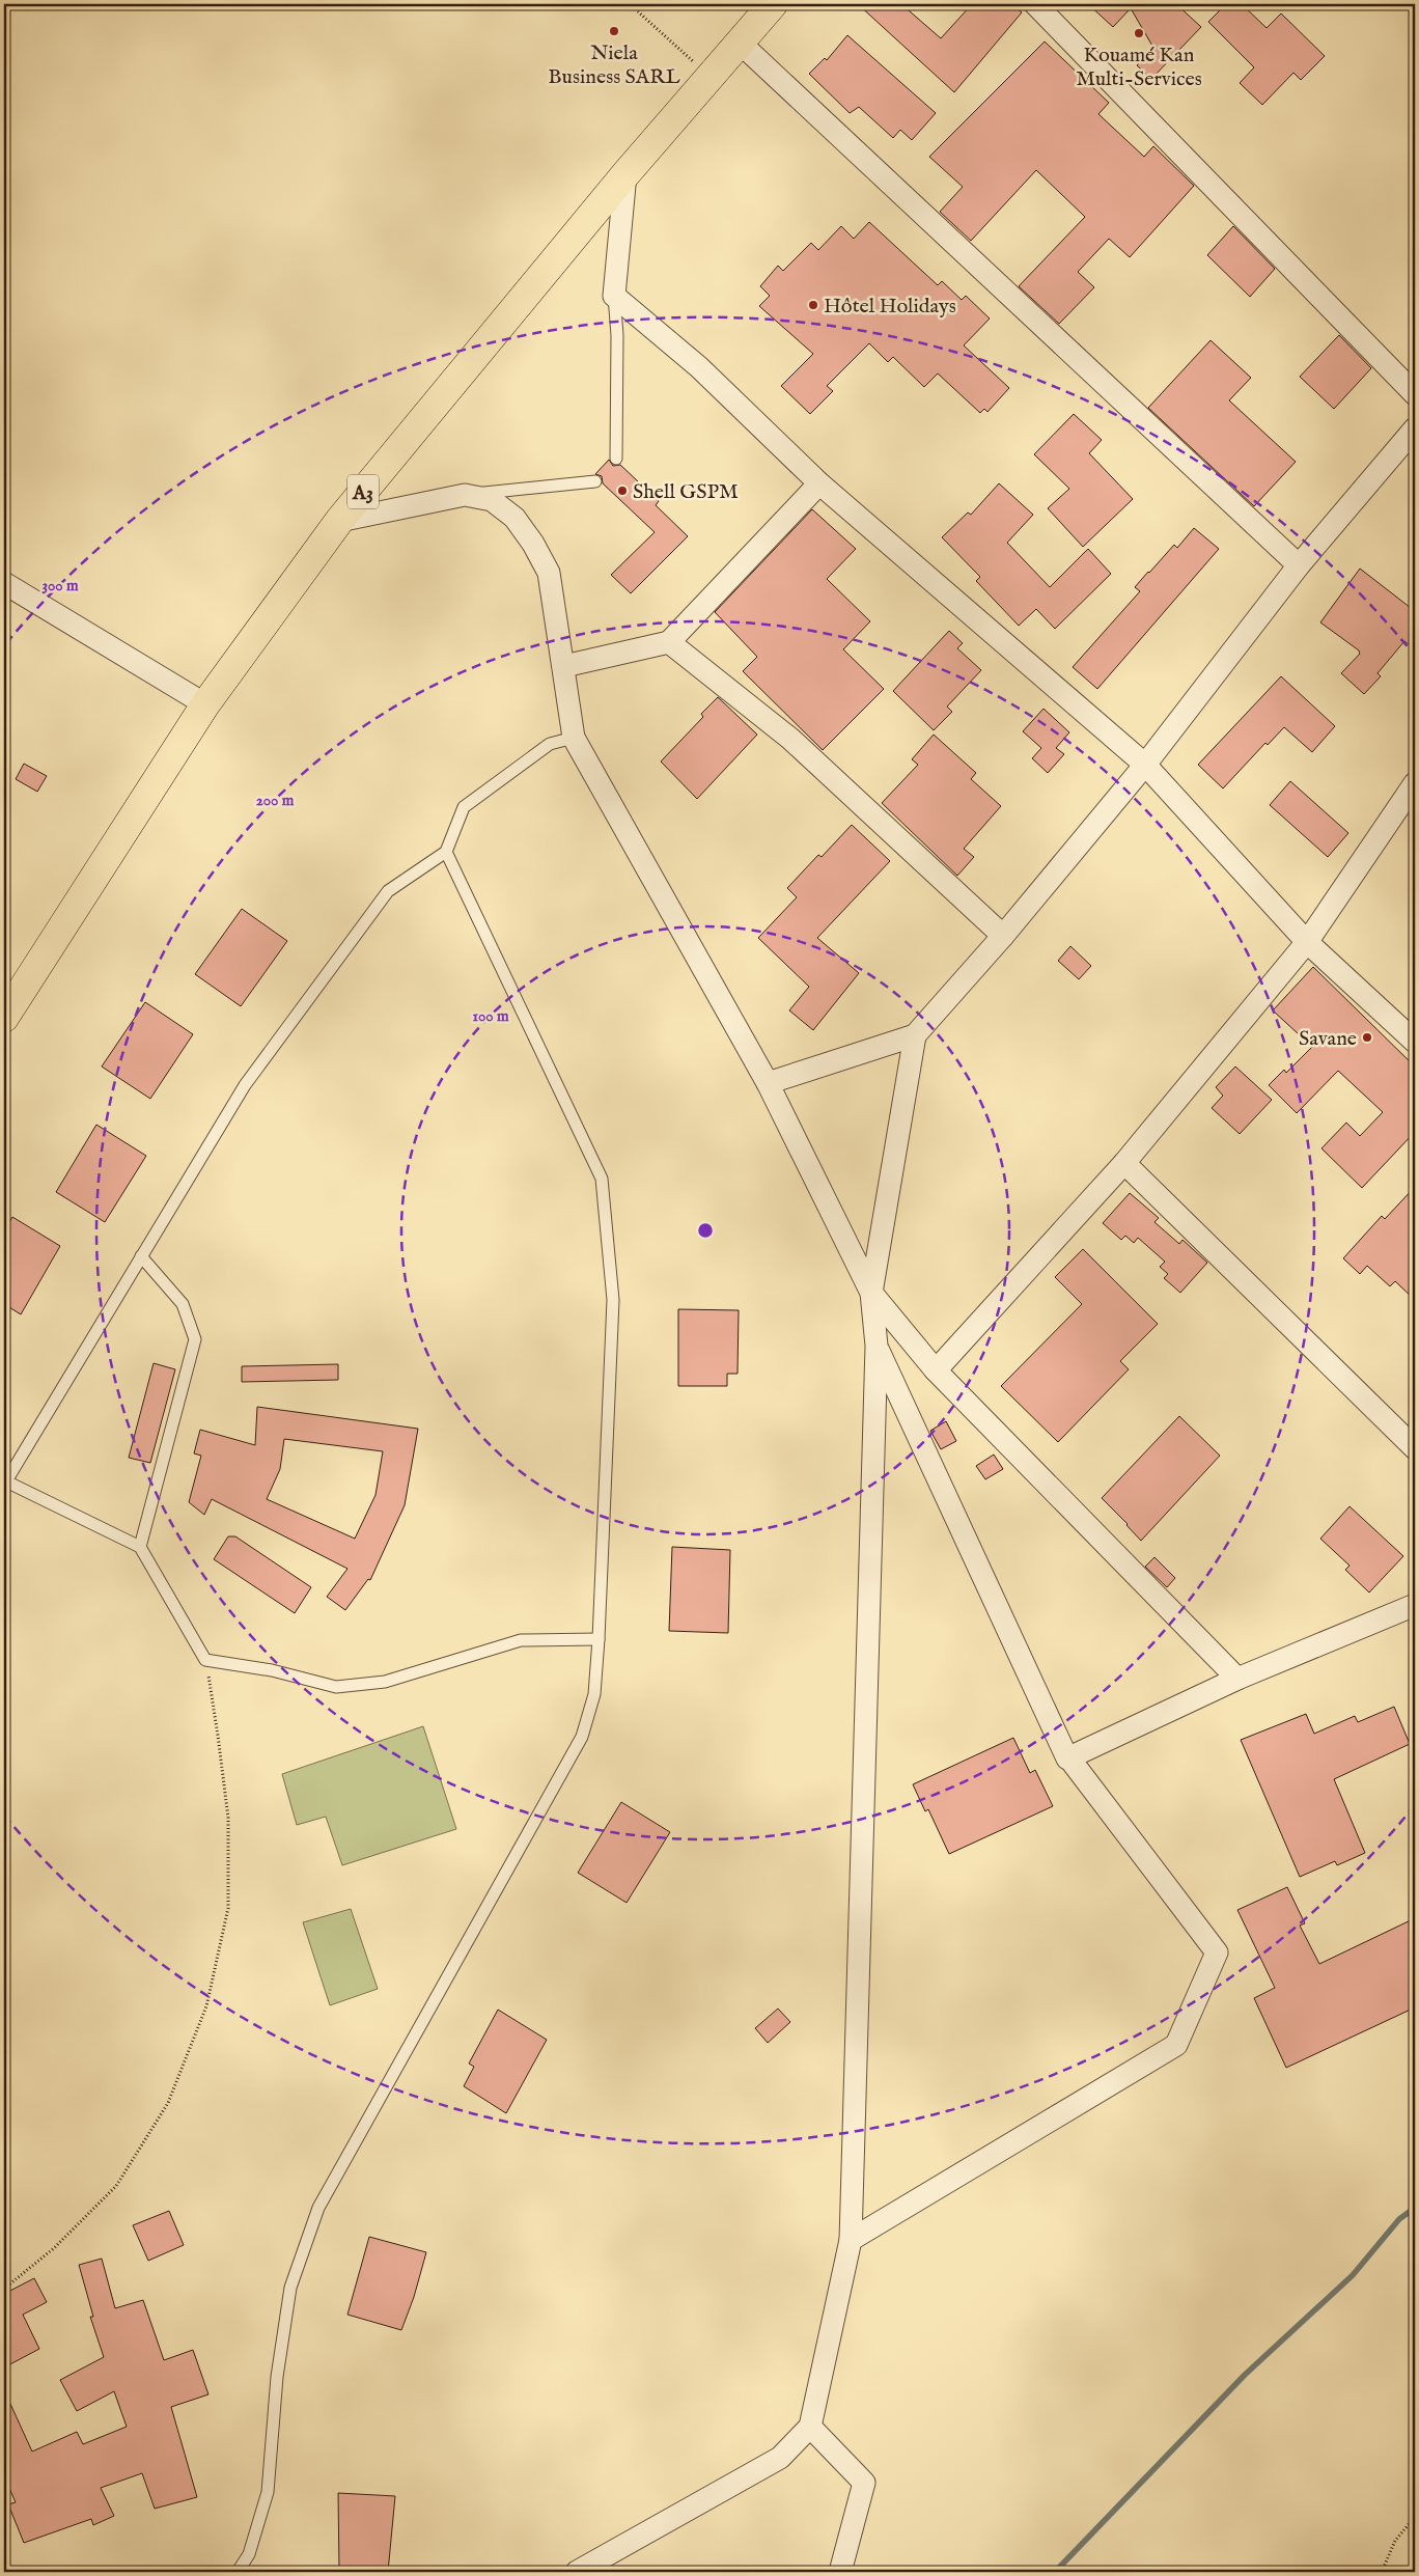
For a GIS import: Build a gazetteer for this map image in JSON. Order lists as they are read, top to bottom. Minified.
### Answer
{"streets":{"highway":["A3"]},"places":["Niela Business SARL","Kouamé Kan Multi-Services","Hôtel Holidays","Shell GSPM","Savane"],"rings":["300 m","200 m","100 m"]}
